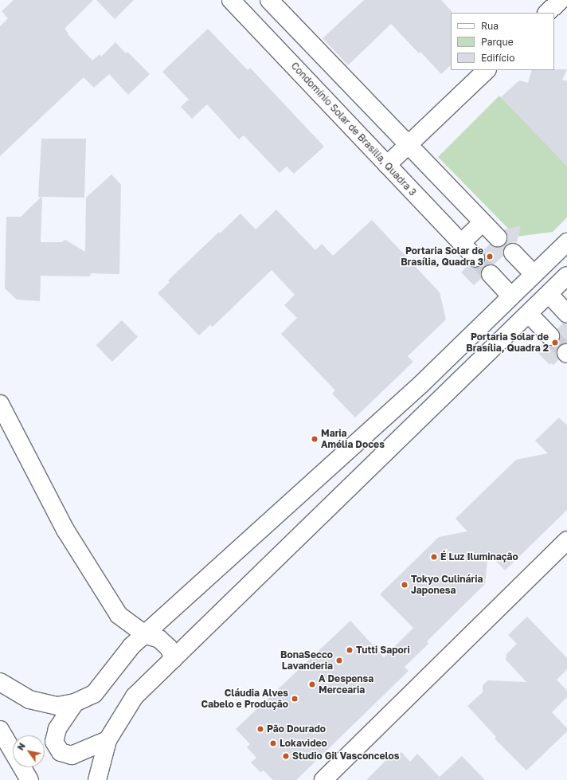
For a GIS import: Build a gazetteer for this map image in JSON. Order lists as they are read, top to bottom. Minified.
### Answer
{"streets":{"main road":["Condomínio Solar de Brasilia, Quadra 3"]},"places":["Portaria Solar de Brasília, Quadra 3","Portaria Solar de Brasília, Quadra 2","Maria Amélia Doces","É Luz Iluminação","Tokyo Culinária Japonesa","Tutti Sapori","BonaSecco Lavanderia","A Despensa Mercearia","Cláudia Alves Cabelo e Produção","Pão Dourado","Lokavideo","Studio Gil Vasconcelos"],"legend":["Rua","Parque","Edifício"],"north":"top left"}
